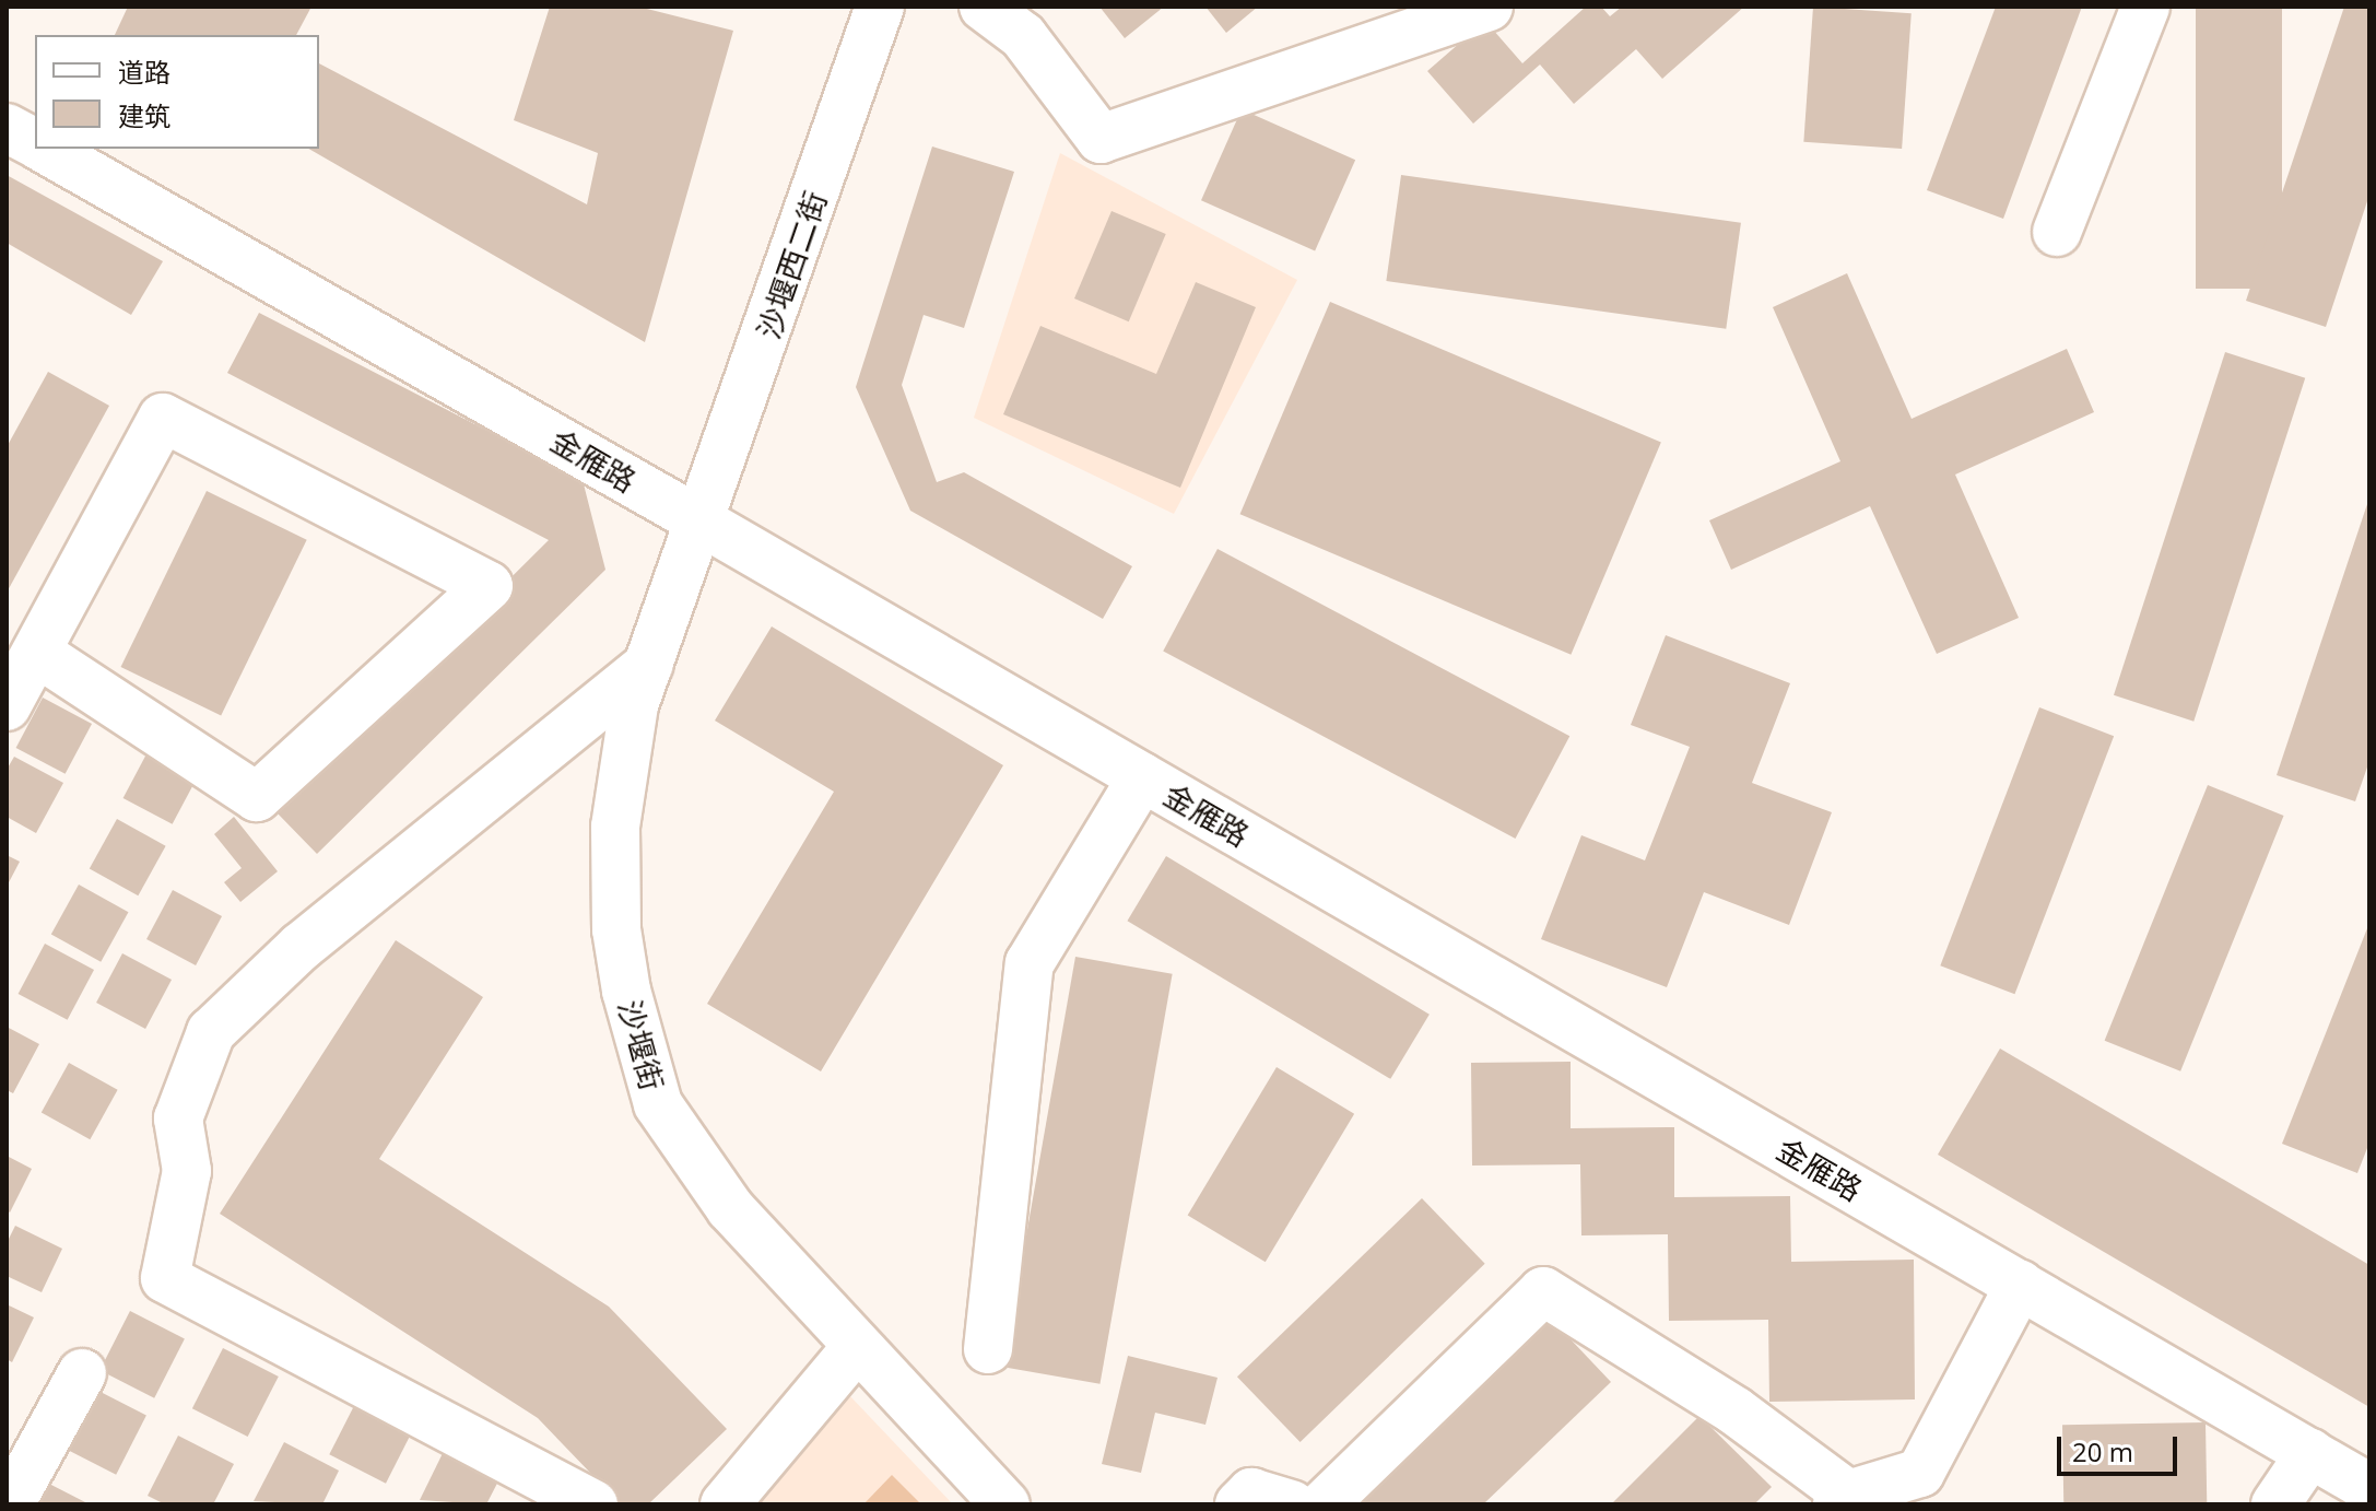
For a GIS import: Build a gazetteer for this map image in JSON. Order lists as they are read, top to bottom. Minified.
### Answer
{"streets":{"street":["沙堰西二街","金雁路","沙堰街"]},"crossings":[["沙堰西二街","金雁路"],["沙堰西二街","沙堰街"],["金雁路","沙堰街"]],"legend":["道路","建筑"],"scale_bar":"20 m"}
